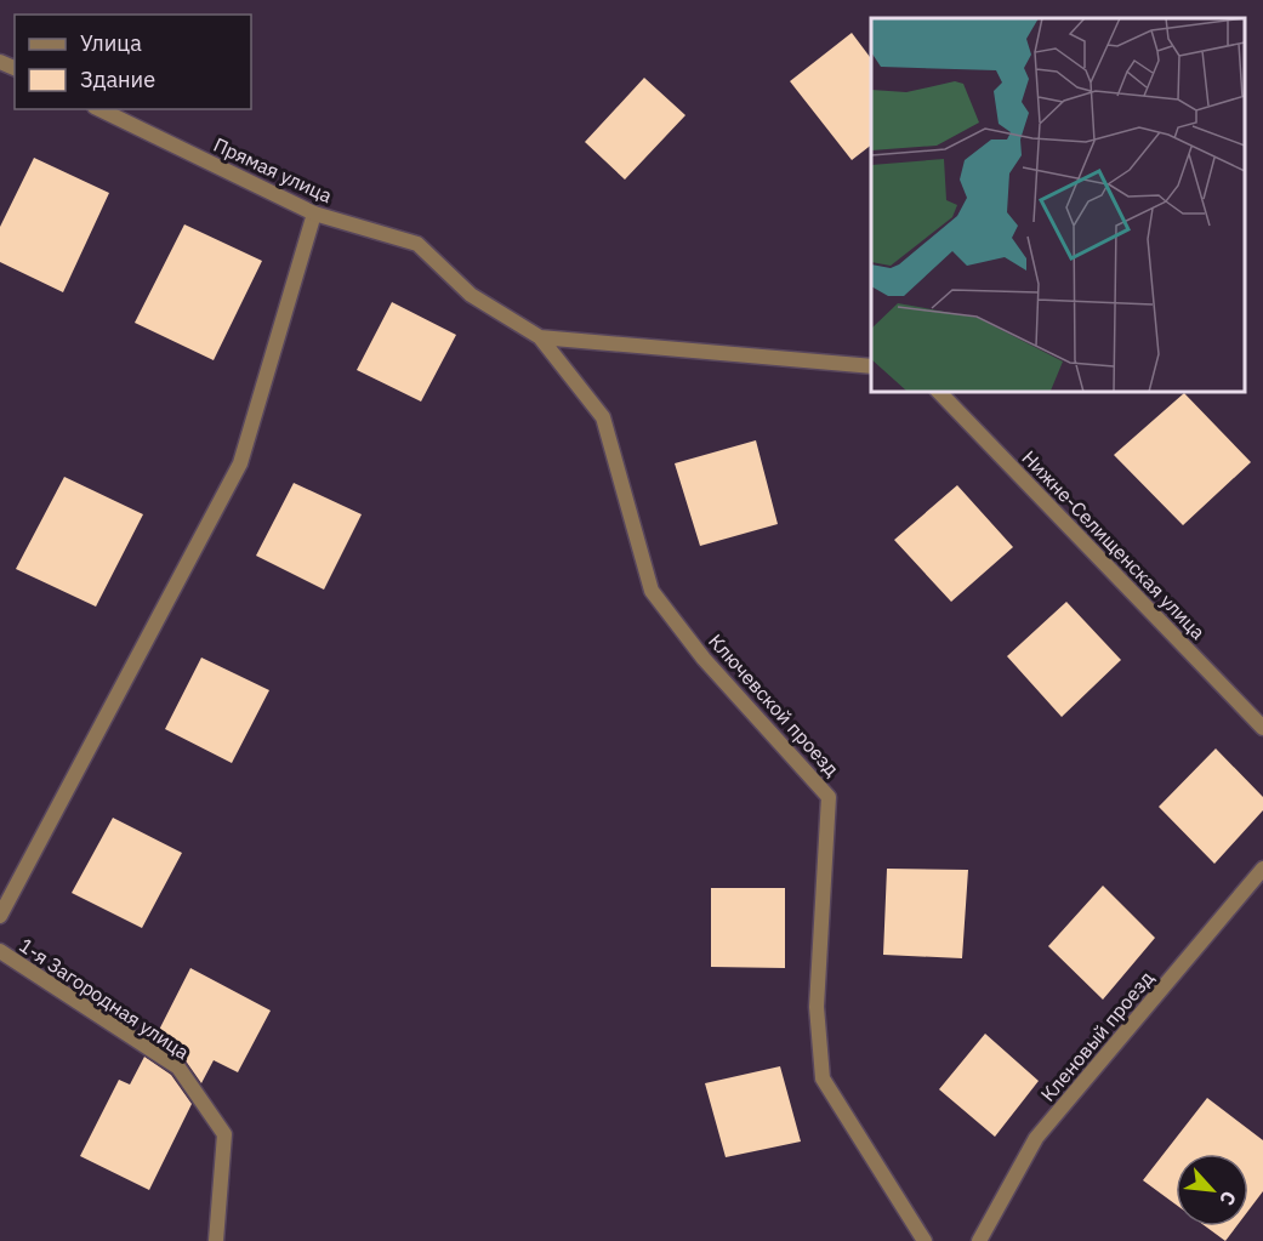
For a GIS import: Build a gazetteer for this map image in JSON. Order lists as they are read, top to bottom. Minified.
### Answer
{"streets":{"street":["Прямая улица","Нижне-Селищенская улица","Ключевской проезд","1-я Загородная улица","Кленовый проезд"]},"crossings":[["Прямая улица","Ключевской проезд"]],"legend":["Улица","Здание"],"north":"bottom right"}
